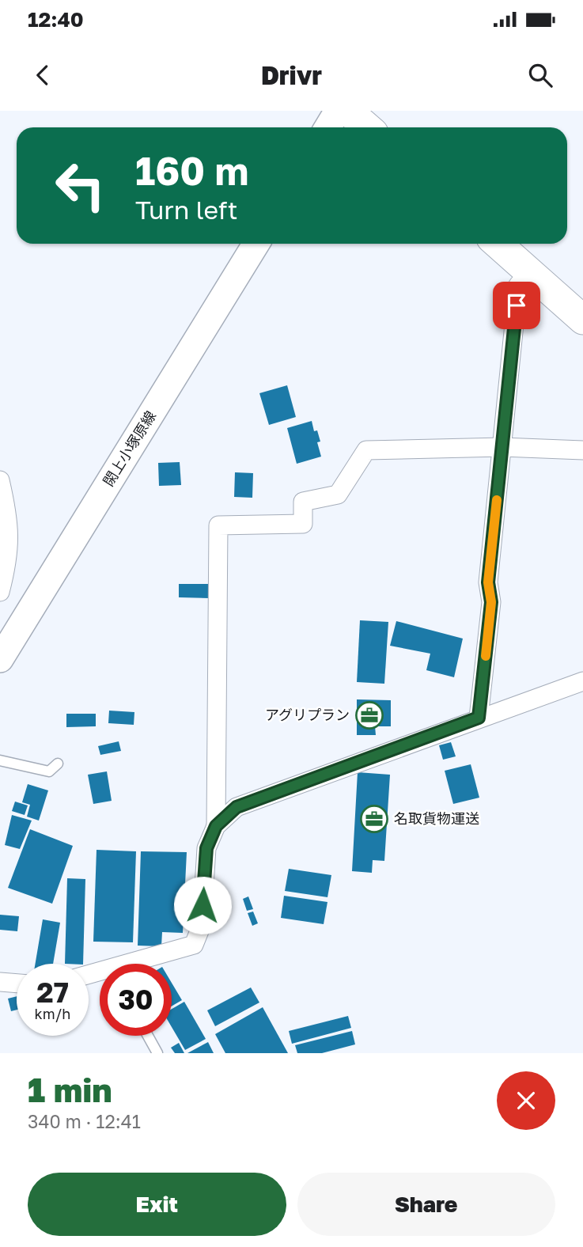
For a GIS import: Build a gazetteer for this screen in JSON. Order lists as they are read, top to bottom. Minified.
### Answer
{"streets":{"street":["閖上小塚原線"]},"places":{"office":["アグリプラン","名取貨物運送"]},"page":{"status":"12:40","header":"Drivr","turn":["160 m","Turn left"],"speed":"27 km/h","limit":"30","heading":["1 min","340 m · 12:41"],"buttons":["Exit","Share"]}}
